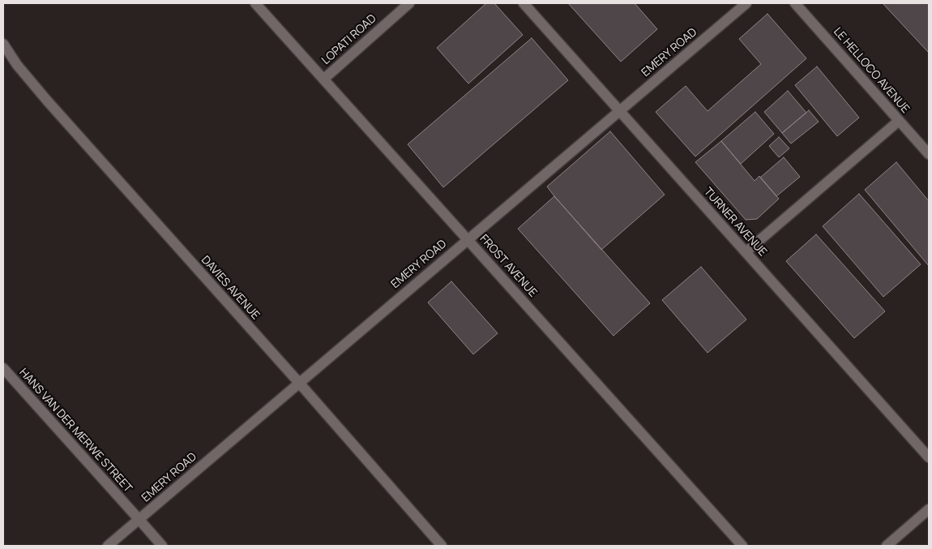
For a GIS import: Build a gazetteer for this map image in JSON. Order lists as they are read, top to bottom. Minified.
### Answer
{"streets":{"street":["LOPATI ROAD","EMERY ROAD","LE HELLOCO AVENUE","TURNER AVENUE","FROST AVENUE","DAVIES AVENUE","HANS VAN DER MERWE STREET"]},"crossings":[["LOPATI ROAD","FROST AVENUE"],["EMERY ROAD","TURNER AVENUE"],["EMERY ROAD","FROST AVENUE"],["EMERY ROAD","DAVIES AVENUE"],["EMERY ROAD","HANS VAN DER MERWE STREET"]]}
